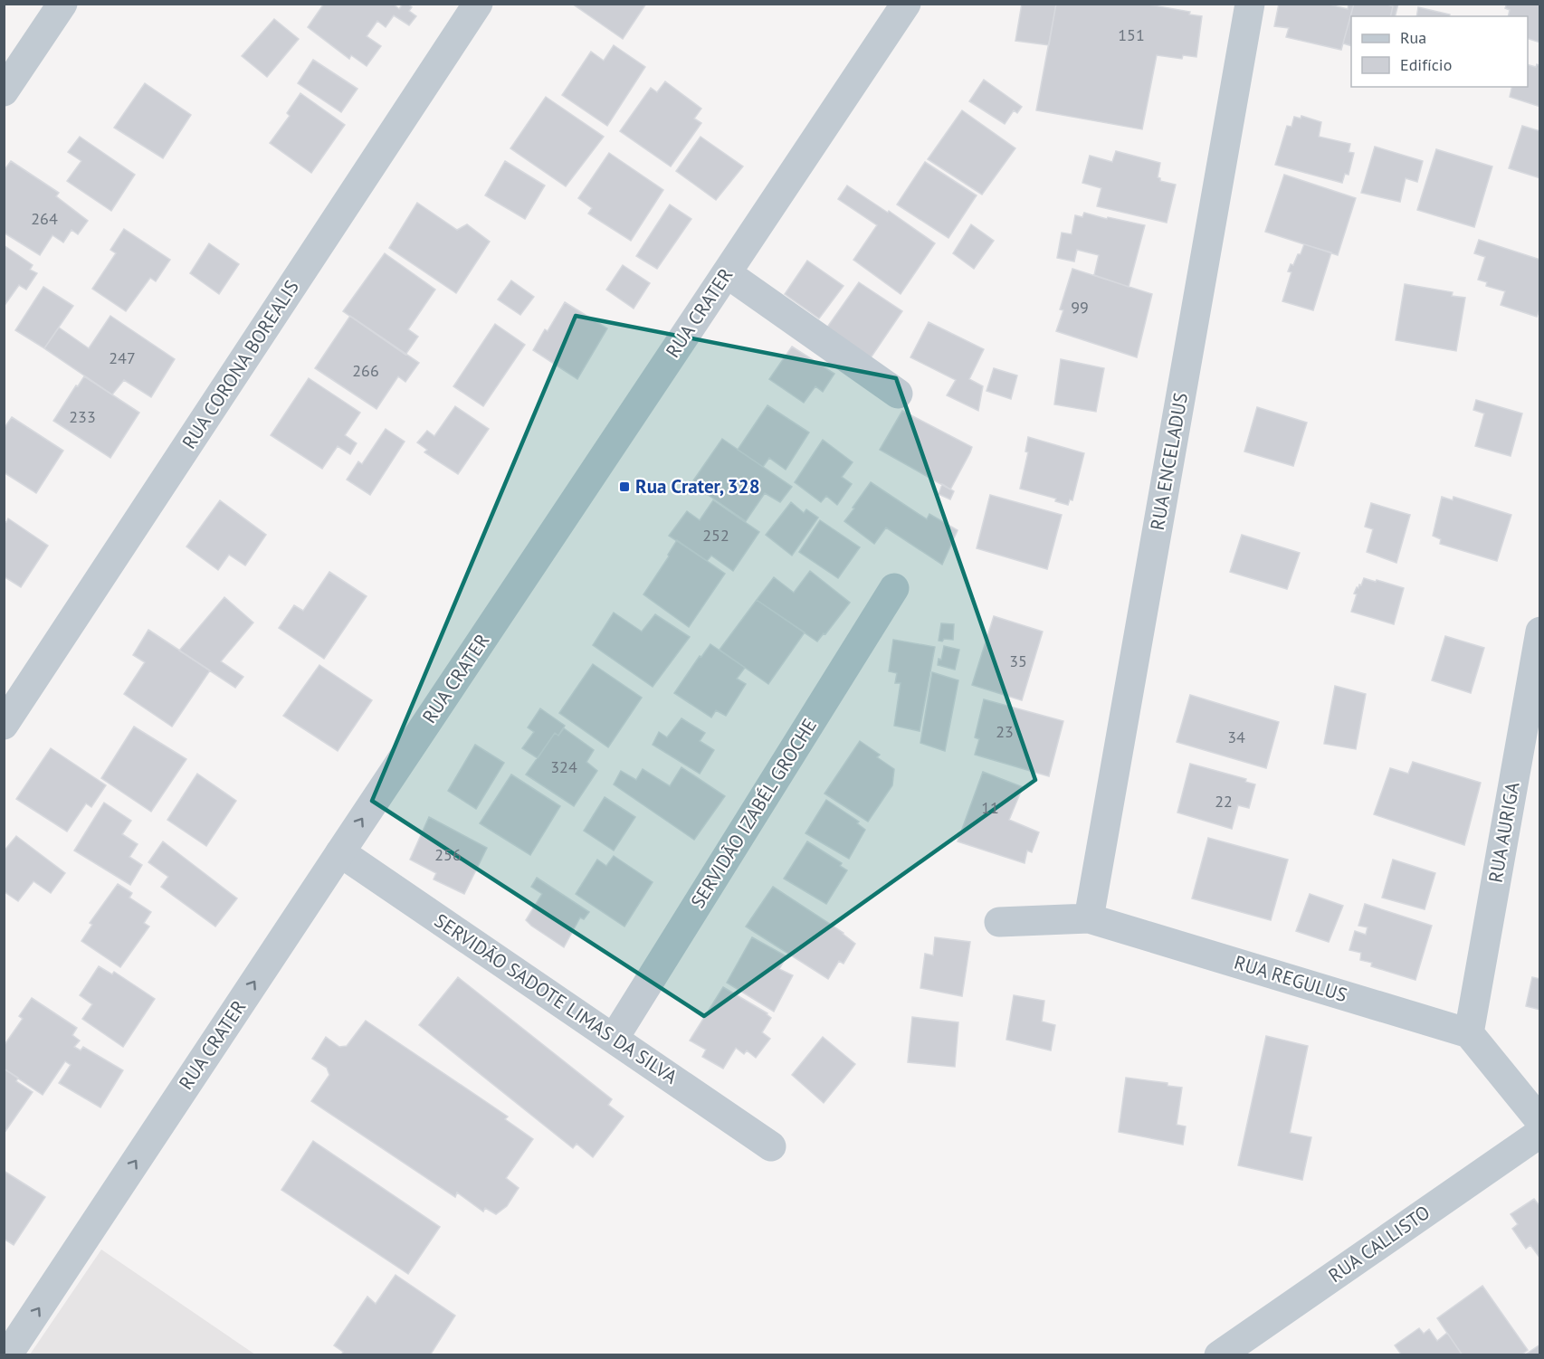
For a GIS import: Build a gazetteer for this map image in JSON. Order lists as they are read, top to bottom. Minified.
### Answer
{"streets":{"street":["RUA CRATER","RUA CORONA BOREALIS","RUA ENCELADUS","SERVIDÃO IZABÉL GROCHE","RUA AURIGA","RUA REGULUS","SERVIDÃO SADOTE LIMAS DA SILVA","RUA CALLISTO"]},"crossings":[["RUA CRATER","SERVIDÃO SADOTE LIMAS DA SILVA"],["RUA ENCELADUS","RUA REGULUS"],["SERVIDÃO IZABÉL GROCHE","SERVIDÃO SADOTE LIMAS DA SILVA"],["RUA AURIGA","RUA REGULUS"]],"one_way":["RUA CRATER"],"places":{"transit":["Rua Crater, 328"]},"house_numbers":["151","264","99","247","266","233","252","35","23","34","324","22","11","256"],"legend":["Rua","Edifício"]}
